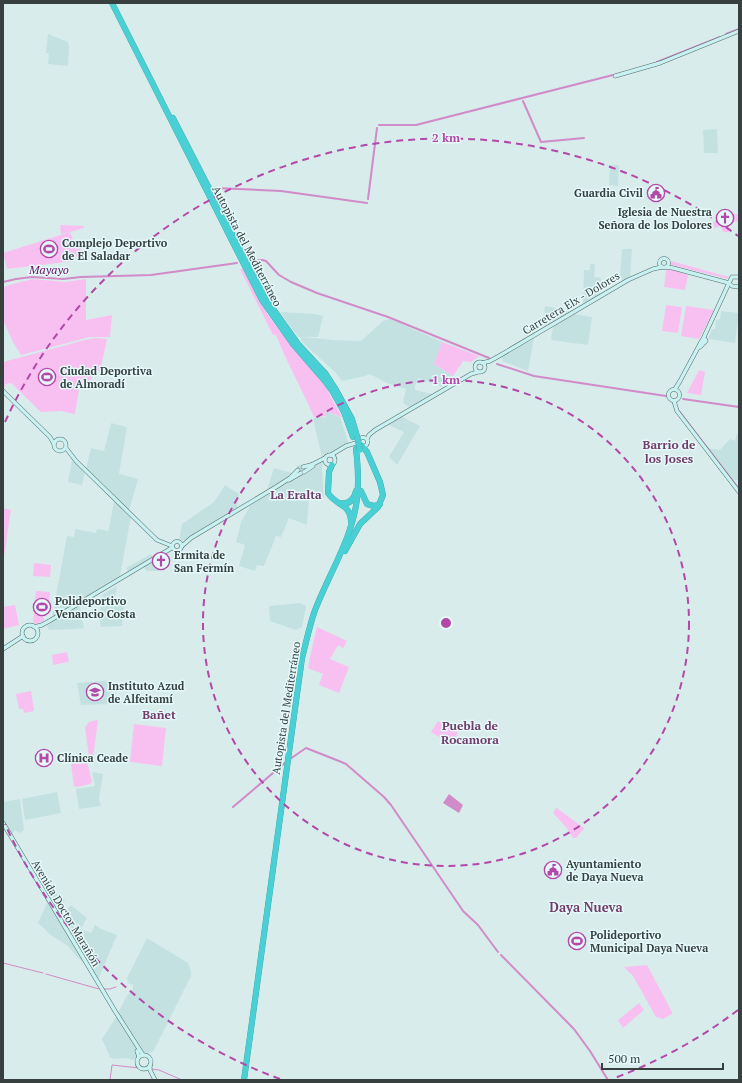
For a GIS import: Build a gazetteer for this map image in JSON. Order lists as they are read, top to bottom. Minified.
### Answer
{"streets":{"highway":["Autopista del Mediterráneo"],"main road":["Carretera Elx - Dolores","Avenida Doctor Marañón"]},"districts":["Barrio de los Joses","La Eralta","Bañet","Puebla de Rocamora","Daya Nueva"],"water":["Mayayo"],"places":{"public building":["Guardia Civil","Ayuntamiento de Daya Nueva"],"church":["Iglesia de Nuestra Señora de los Dolores","Ermita de San Fermín"],"sports":["Complejo Deportivo de El Saladar","Ciudad Deportiva de Almoradí","Polideportivo Venancio Costa","Polideportivo Municipal Daya Nueva"],"school or university":["Instituto Azud de Alfeitamí"],"hospital":["Clínica Ceade"]},"scale_bar":"500 m","rings":["2 km","1 km"]}
